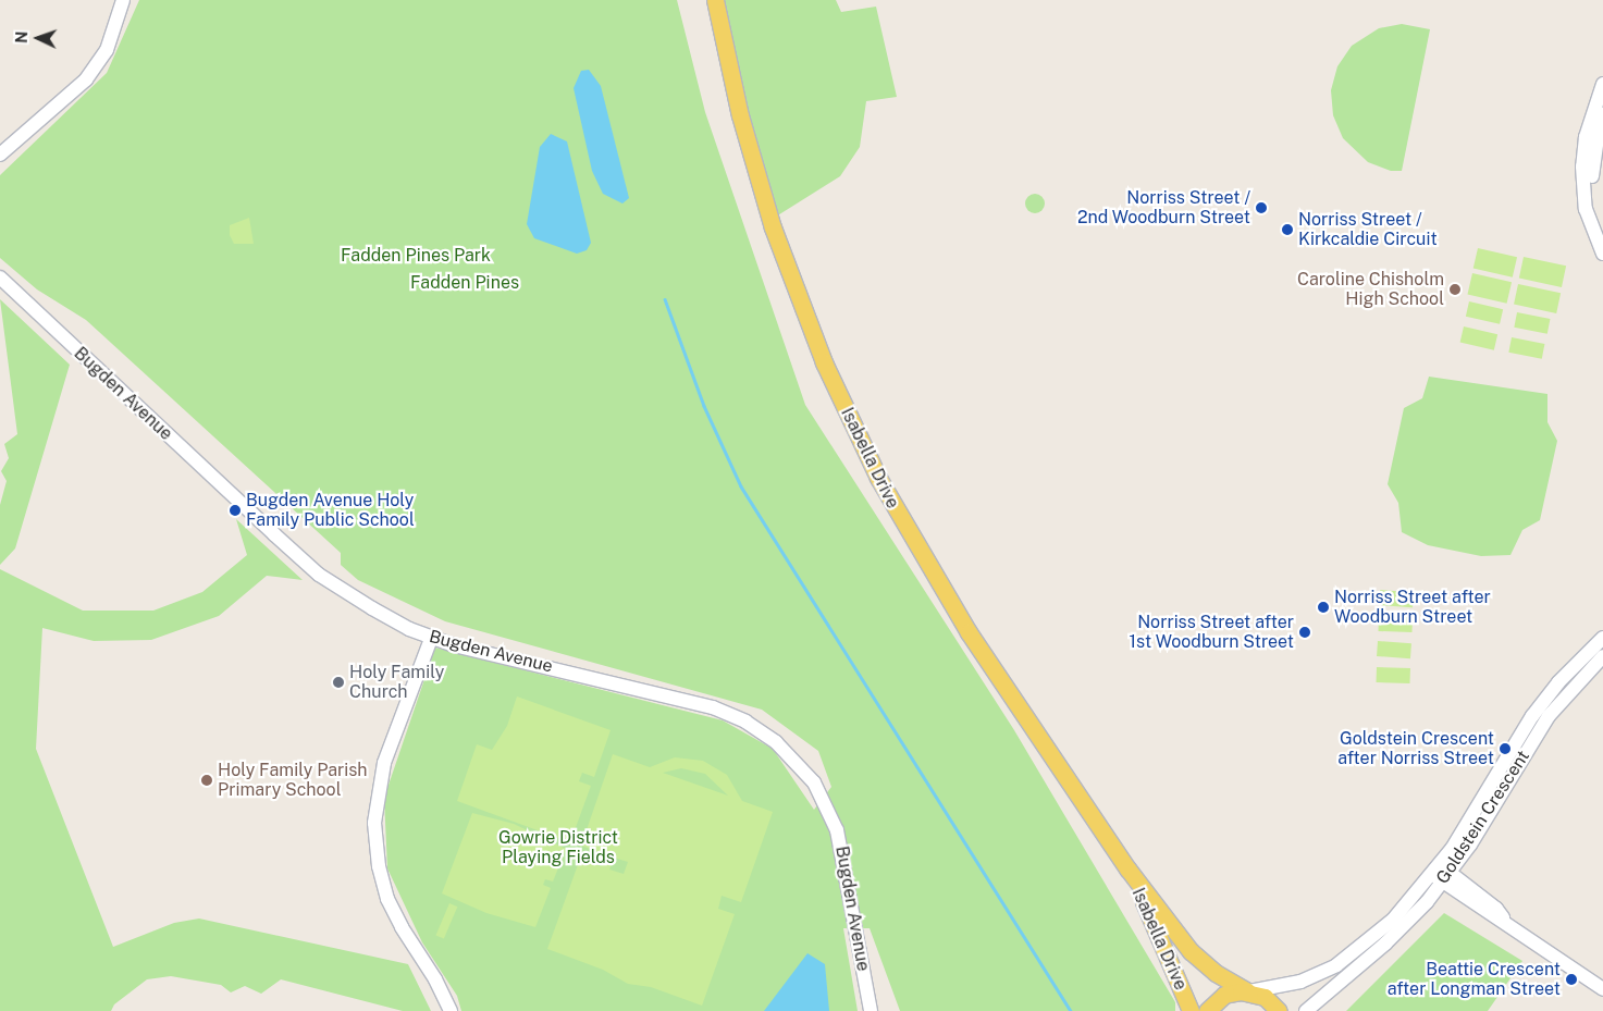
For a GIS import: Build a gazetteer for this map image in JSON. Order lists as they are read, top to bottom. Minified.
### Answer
{"streets":{"main road":["Isabella Drive"],"street":["Bugden Avenue","Goldstein Crescent"]},"crossings":[["Isabella Drive","Goldstein Crescent"]],"parks":["Fadden Pines Park","Fadden Pines","Gowrie District Playing Fields"],"places":["Norriss Street / 2nd Woodburn Street","Norriss Street / Kirkcaldie Circuit","Caroline Chisholm High School","Bugden Avenue Holy Family Public School","Norriss Street after Woodburn Street","Norriss Street after 1st Woodburn Street","Holy Family Church","Goldstein Crescent after Norriss Street","Holy Family Parish Primary School","Beattie Crescent after Longman Street"],"north":"left"}
